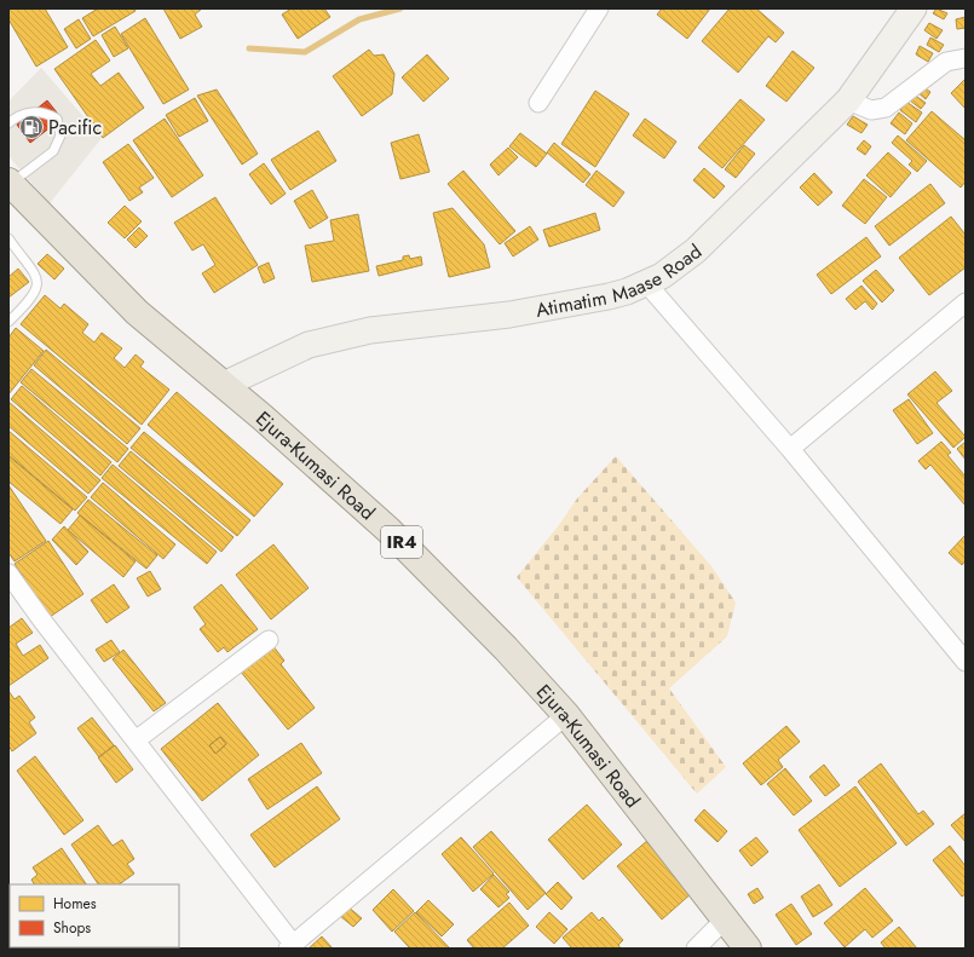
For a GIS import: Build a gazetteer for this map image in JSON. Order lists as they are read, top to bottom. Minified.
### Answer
{"streets":{"main road":["Atimatim Maase Road","Ejura-Kumasi Road","IR4"]},"crossings":[["Atimatim Maase Road","Ejura-Kumasi Road"]],"places":{"fuel station":["Pacific"]},"legend":["Homes","Shops"]}
